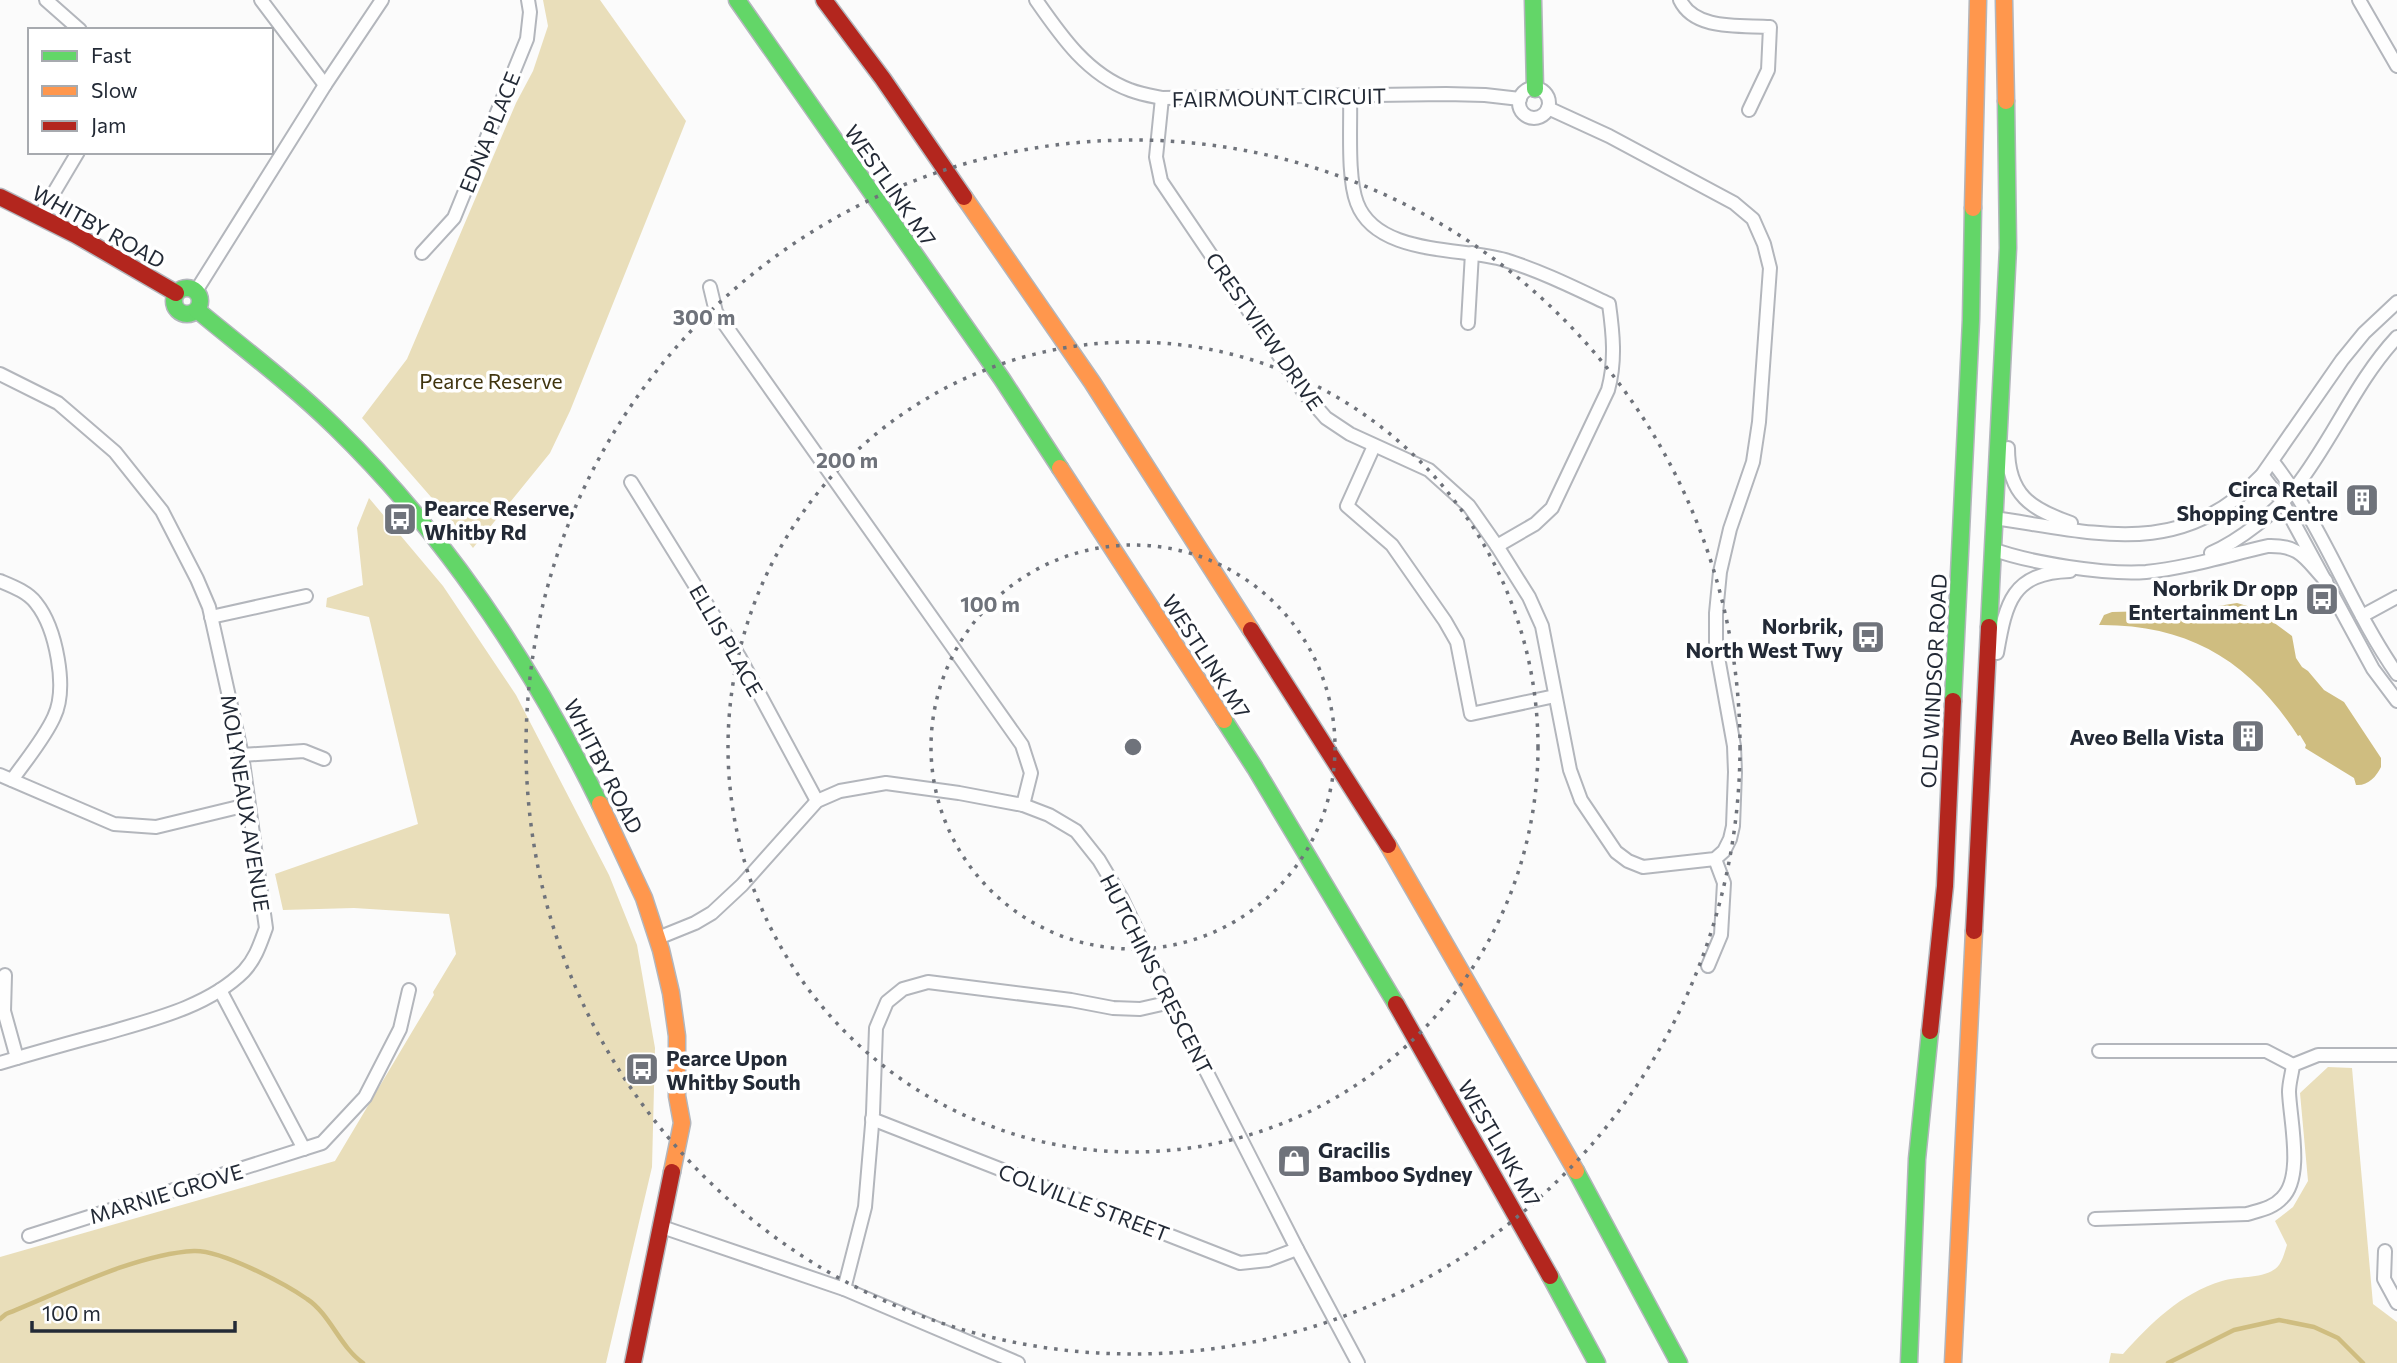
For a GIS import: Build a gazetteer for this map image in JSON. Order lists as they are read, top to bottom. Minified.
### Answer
{"streets":{"main road":["WESTLINK M7","WHITBY ROAD","OLD WINDSOR ROAD"],"street":["FAIRMOUNT CIRCUIT","EDNA PLACE","CRESTVIEW DRIVE","ELLIS PLACE","MOLYNEAUX AVENUE","HUTCHINS CRESCENT","MARNIE GROVE","COLVILLE STREET"]},"crossings":[["FAIRMOUNT CIRCUIT","CRESTVIEW DRIVE"],["WHITBY ROAD","HUTCHINS CRESCENT"],["ELLIS PLACE","HUTCHINS CRESCENT"],["HUTCHINS CRESCENT","COLVILLE STREET"]],"parks":["Pearce Reserve"],"places":{"building":["Circa Retail Shopping Centre","Aveo Bella Vista"],"bus stop":["Pearce Reserve, Whitby Rd","Norbrik Dr opp Entertainment Ln","Norbrik, North West Twy","Pearce Upon Whitby South"],"shop":["Gracilis Bamboo Sydney"]},"legend":["Fast","Slow","Jam"],"scale_bar":"100 m","rings":["300 m","200 m","100 m"]}
